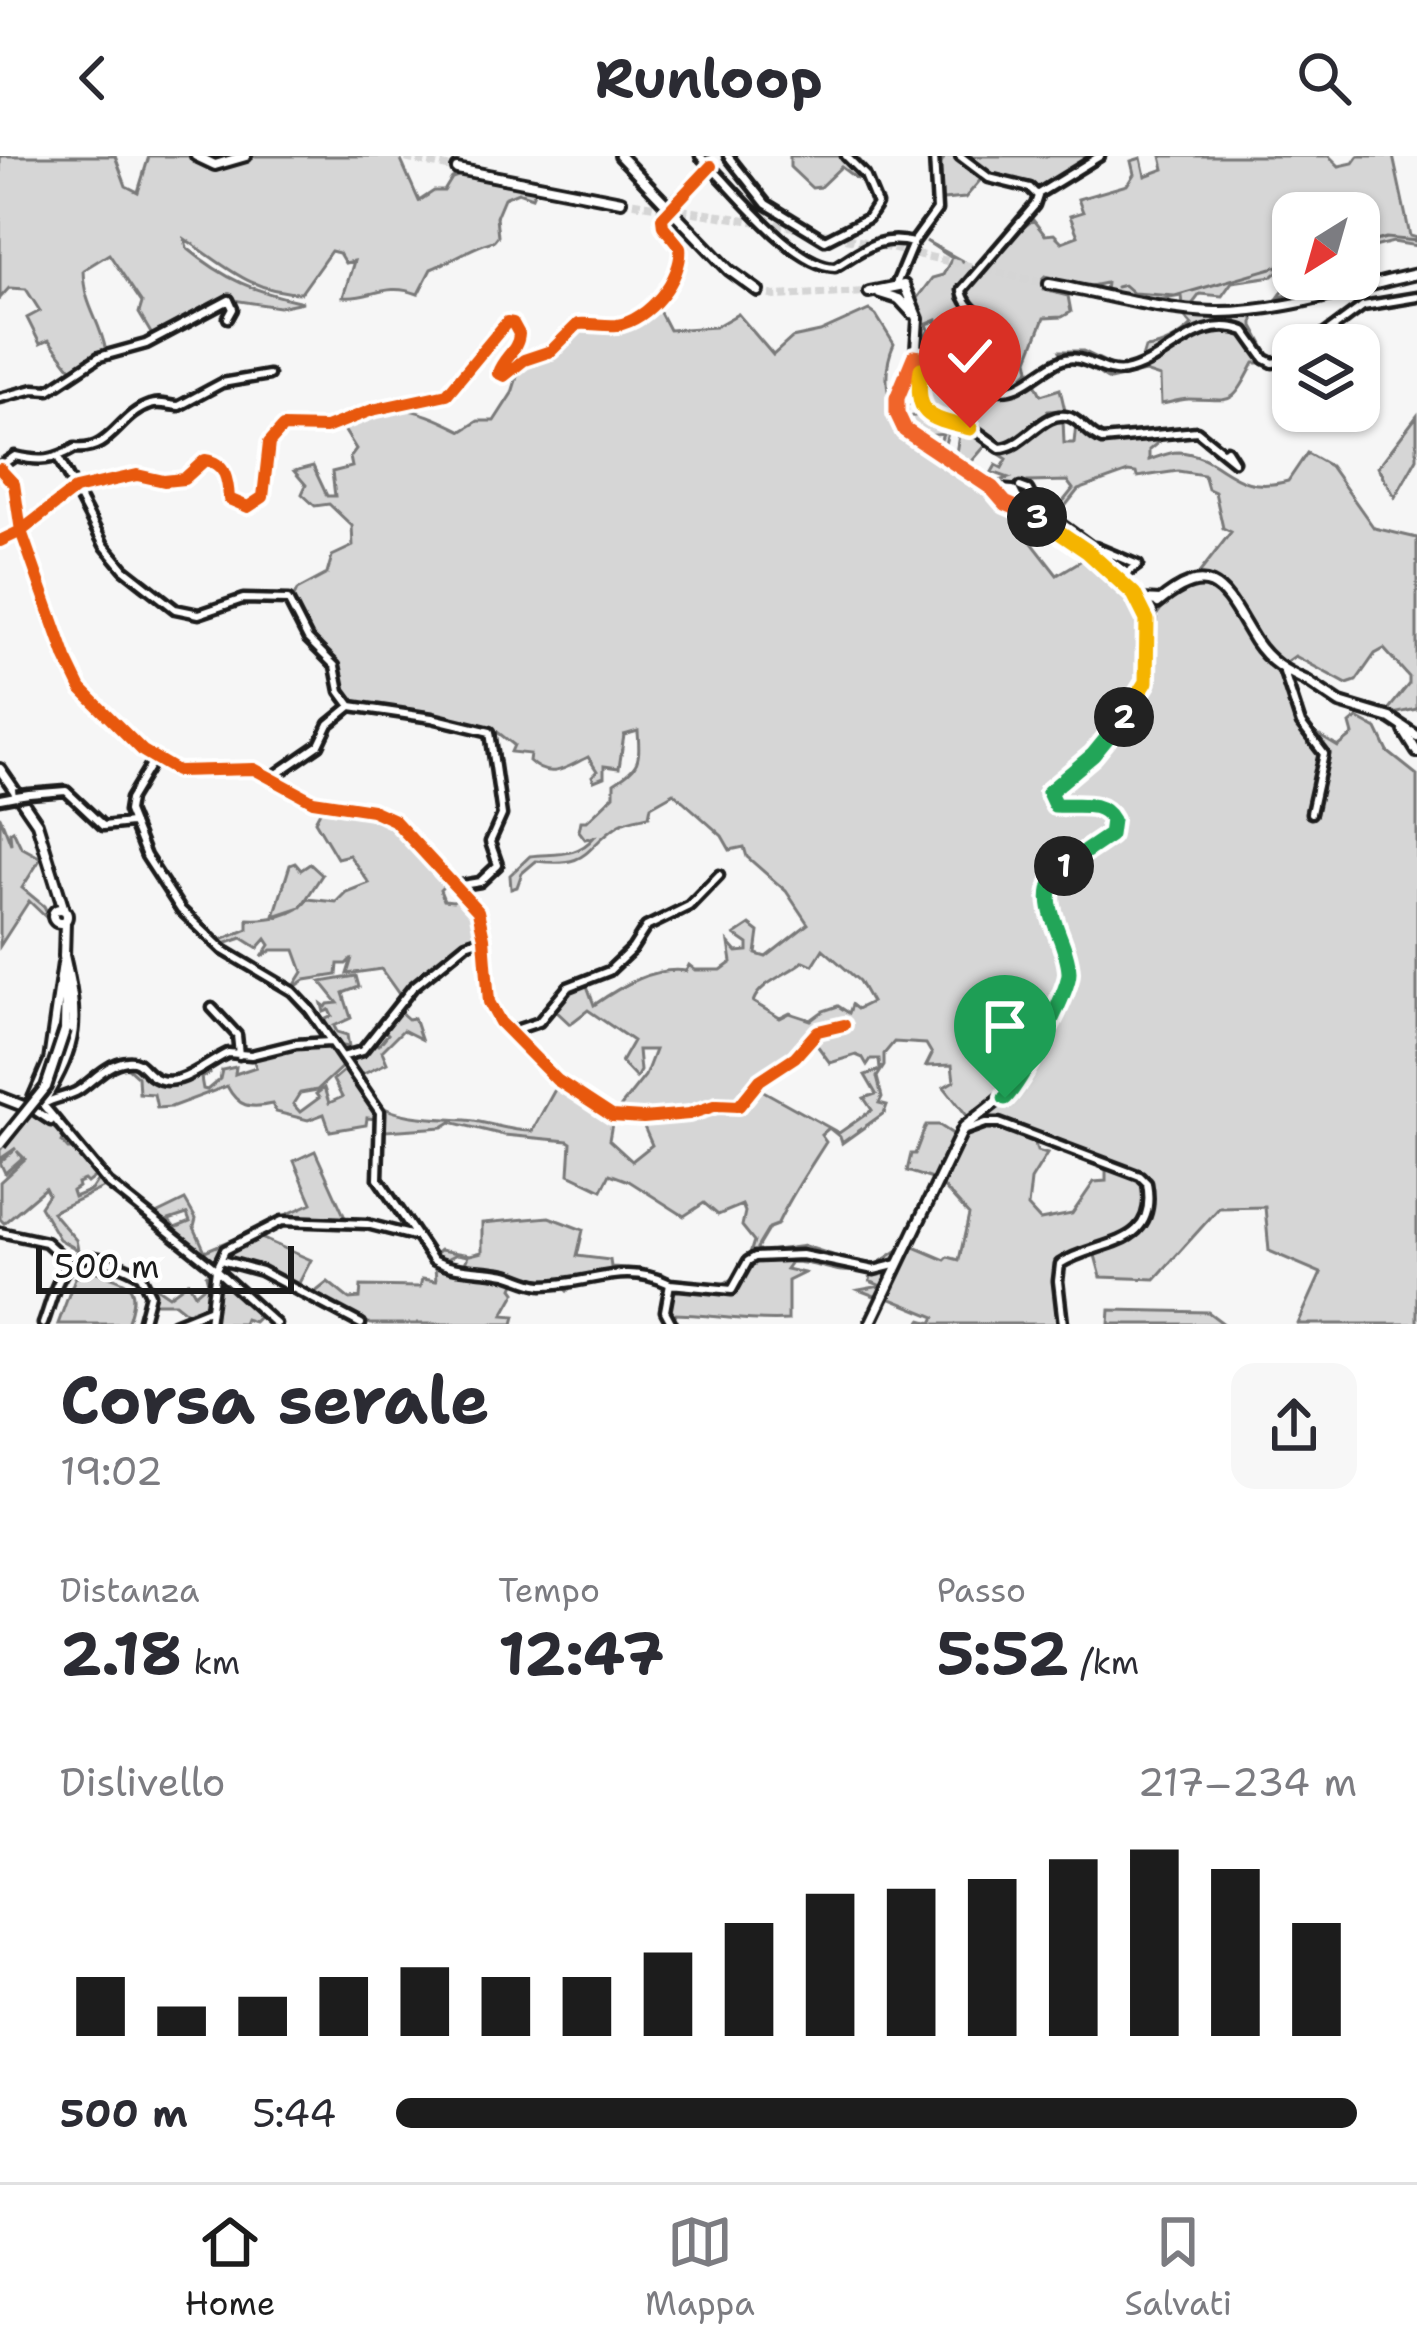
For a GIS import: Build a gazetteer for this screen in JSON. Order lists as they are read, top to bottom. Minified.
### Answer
{"scale_bar":"500 m","north":"bottom left","page":{"header":"Runloop","pins":["3","2","1"],"scale":"500 m","heading":["Corsa serale","19:02"],"stats":[["Distanza","2.18 km"],["Tempo","12:47"],["Passo","5:52 /km"]],"chart":["Dislivello","217–234 m"],"list":[{"name":"500 m","note":"5:44"}],"tabs":["Home","Mappa","Salvati"]}}
